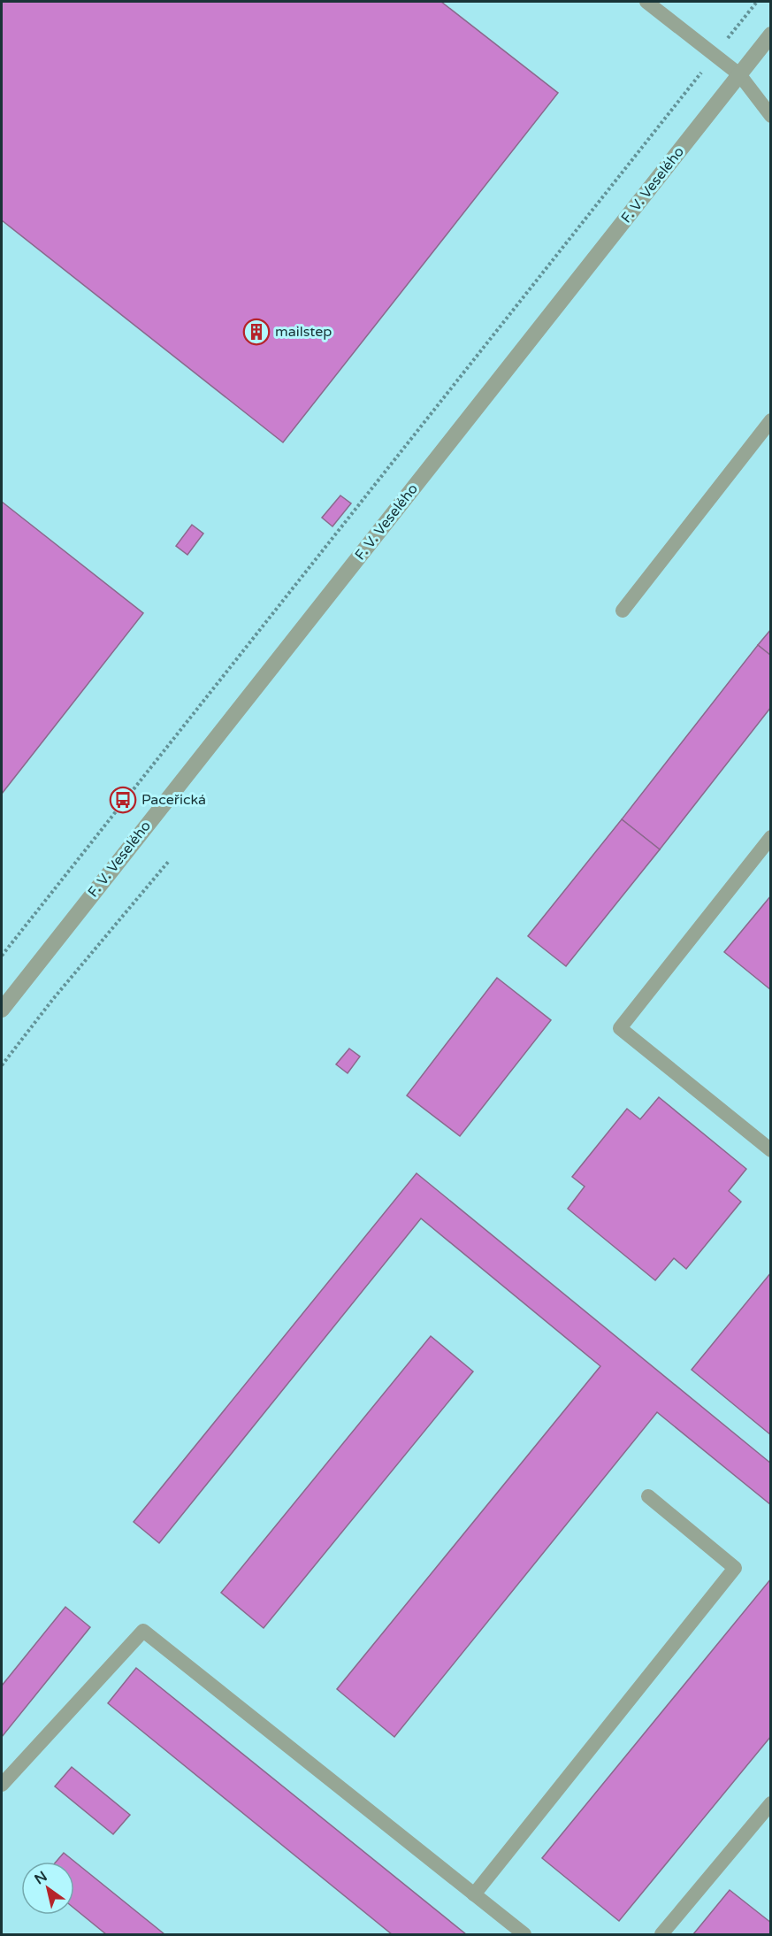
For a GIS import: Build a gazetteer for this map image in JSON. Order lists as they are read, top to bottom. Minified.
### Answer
{"streets":{"street":["F. V. Veselého"]},"places":{"building":["mailstep"],"bus stop":["Paceřická"]},"north":"top left"}
